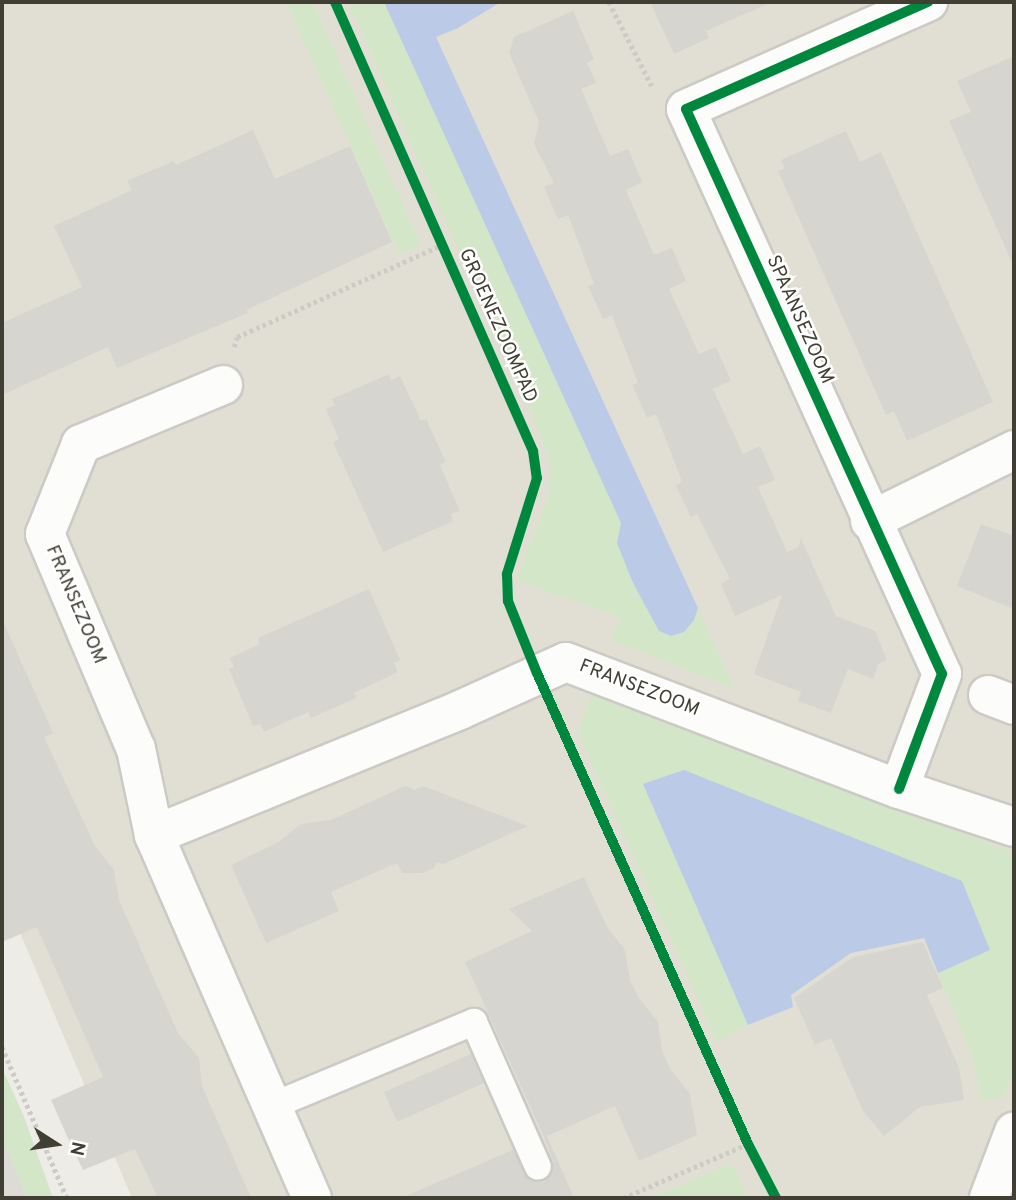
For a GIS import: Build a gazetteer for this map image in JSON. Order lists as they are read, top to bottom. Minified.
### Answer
{"streets":{"street":["SPAANSEZOOM","FRANSEZOOM"],"cycle path":["GROENEZOOMPAD"]},"crossings":[["SPAANSEZOOM","FRANSEZOOM"]],"north":"right"}
